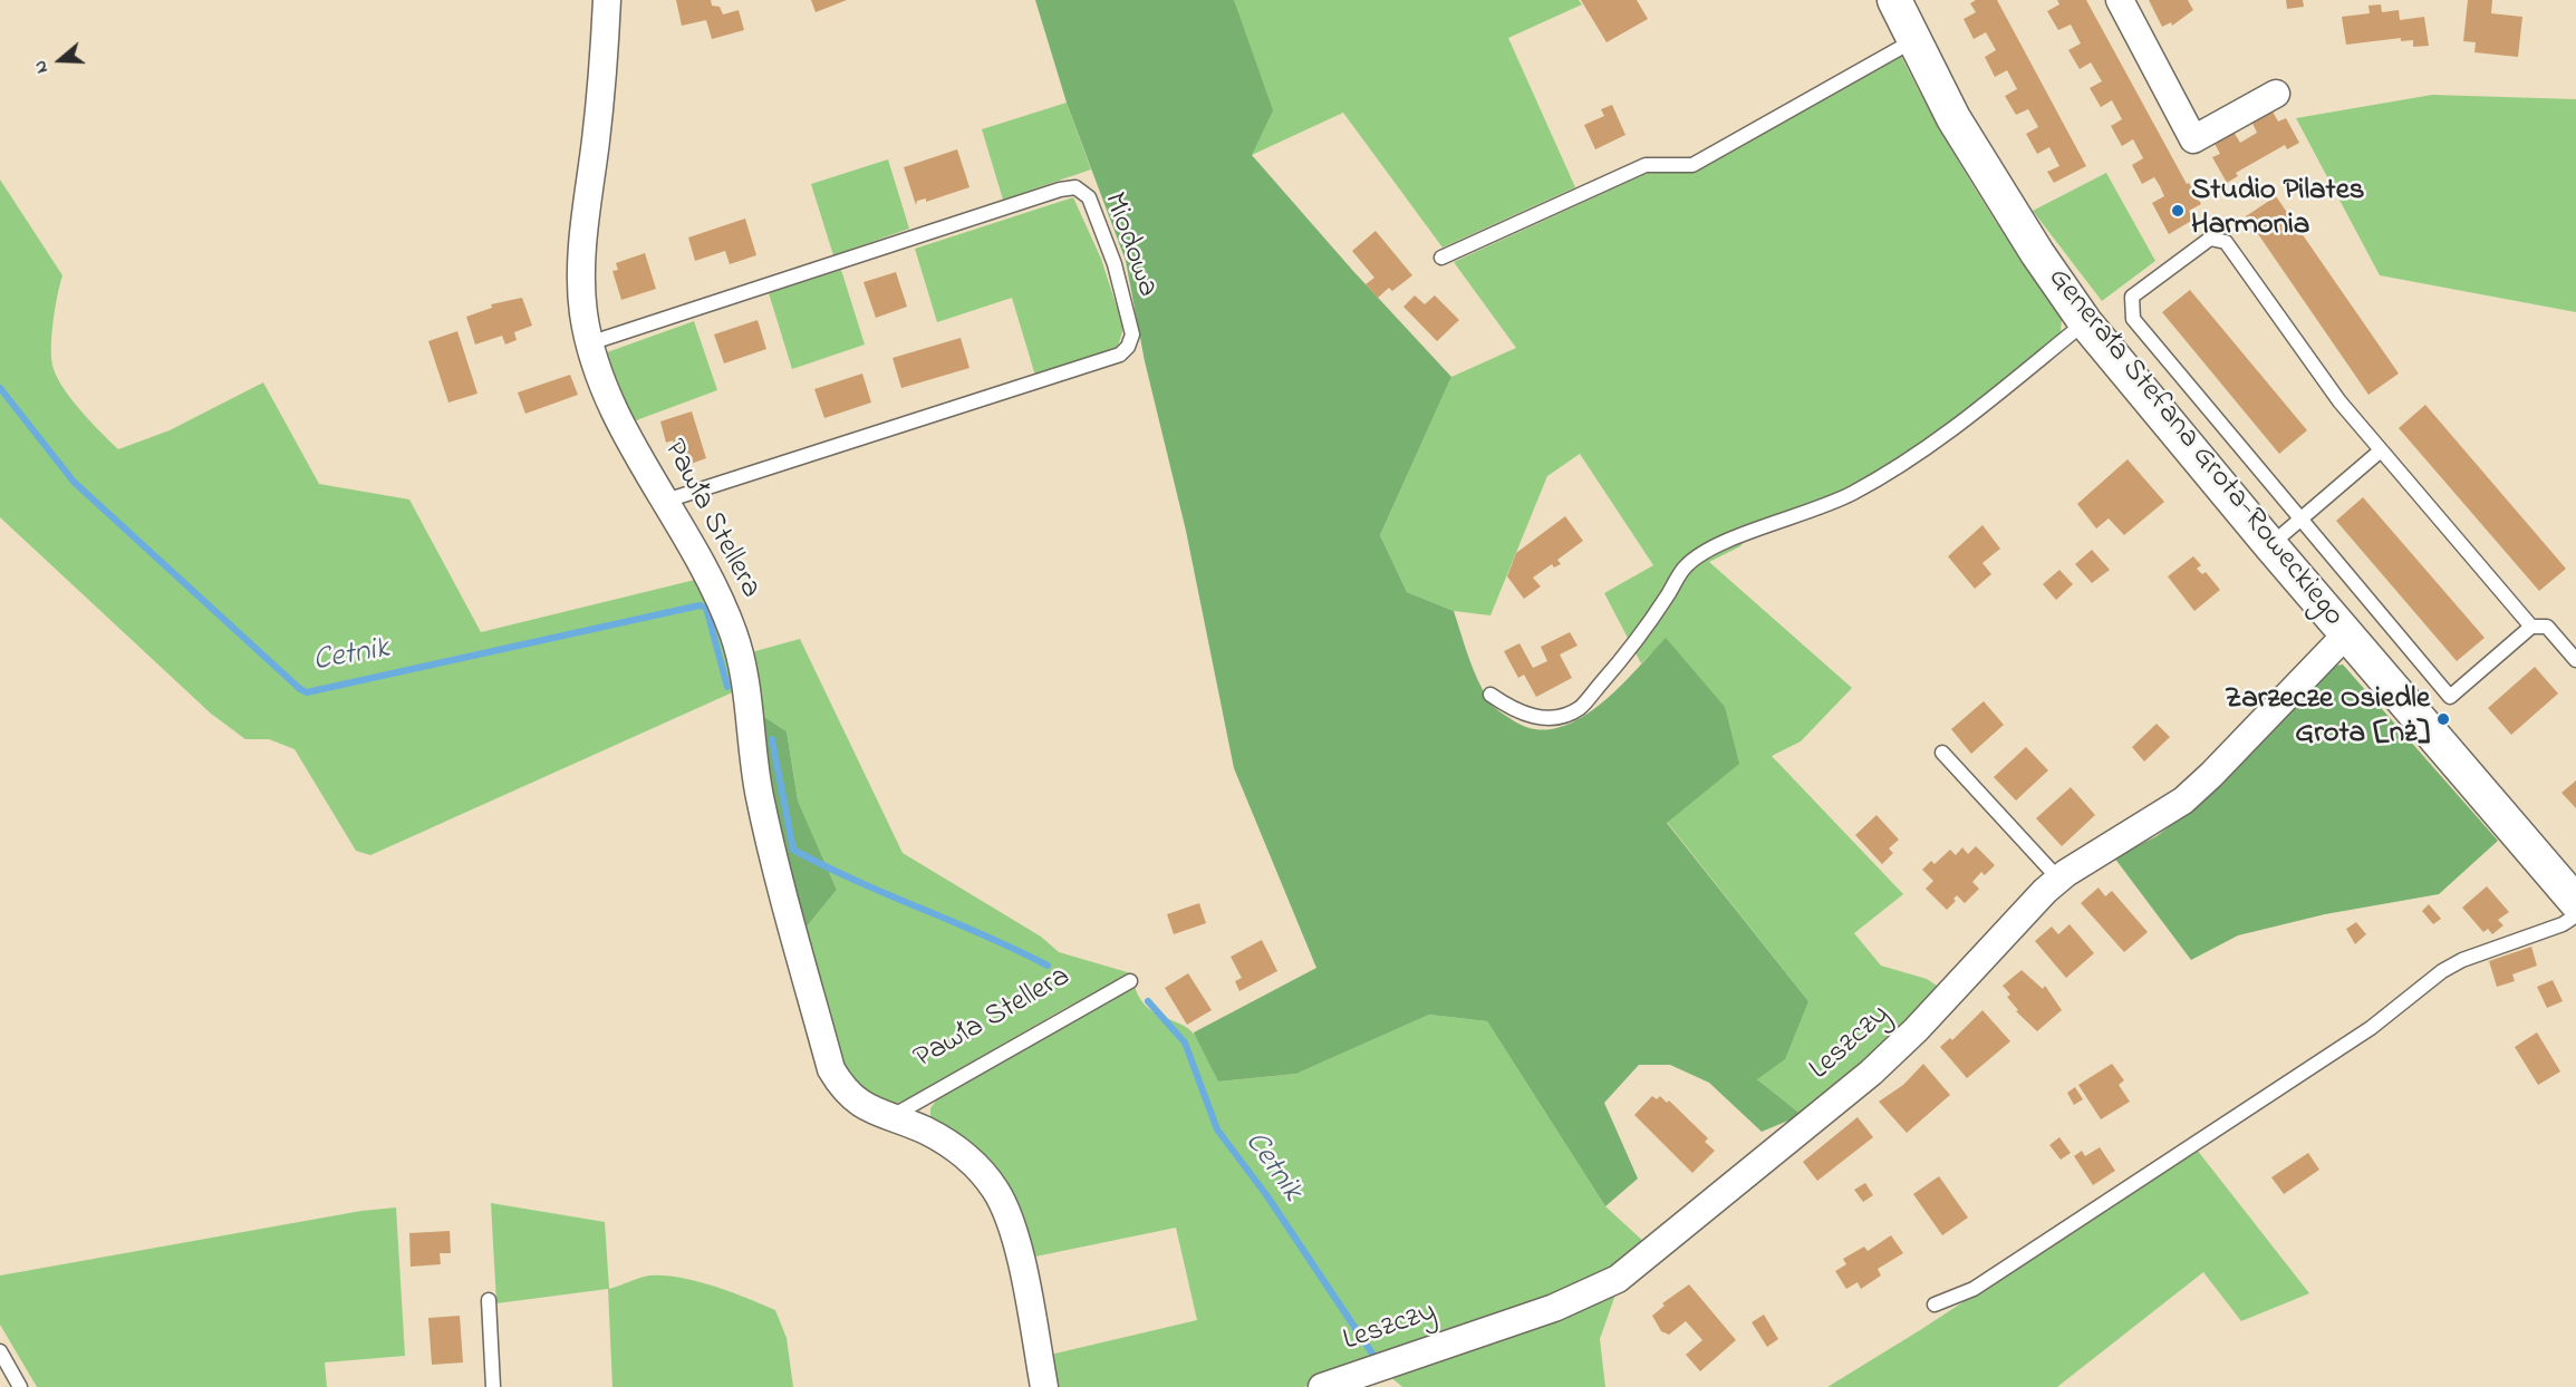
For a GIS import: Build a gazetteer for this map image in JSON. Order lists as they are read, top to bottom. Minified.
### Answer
{"streets":{"street":["Generała Stefana Grota-Roweckiego","Pawła Stellera","Leszczy"],"lane":["Miodowa"]},"crossings":[["Miodowa","Pawła Stellera"],["Generała Stefana Grota-Roweckiego","Leszczy"]],"water":["Cetnik"],"places":["Studio Pilates Harmonia","Zarzecze Osiedle Grota [nż]"],"north":"left"}
